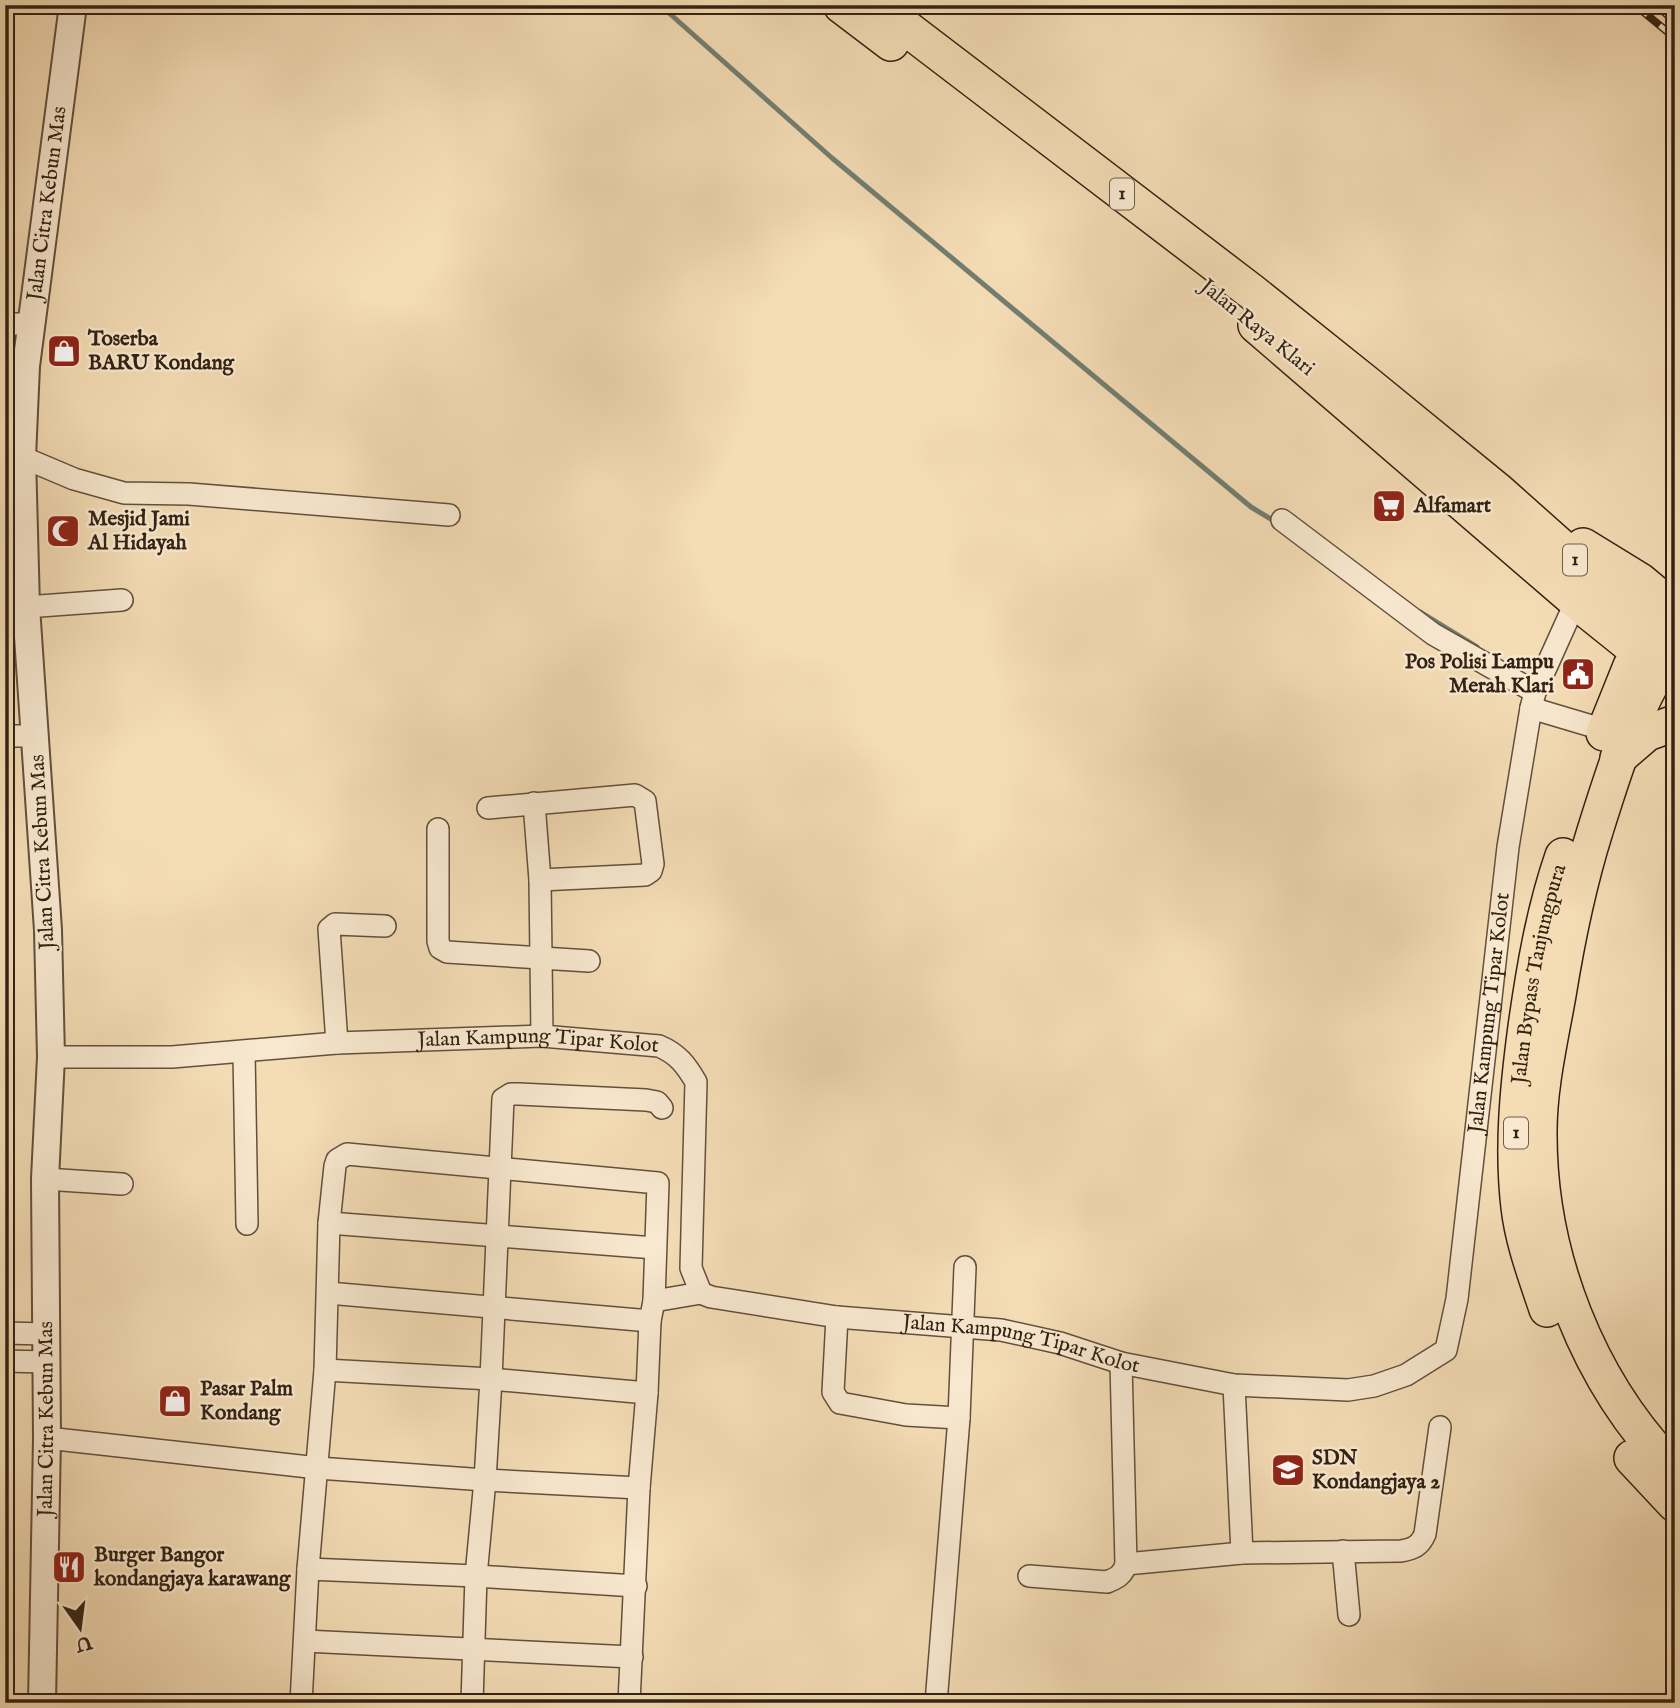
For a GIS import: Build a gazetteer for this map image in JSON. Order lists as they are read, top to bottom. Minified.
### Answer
{"streets":{"highway":["1","Jalan Raya Klari","Jalan Bypass Tanjungpura"],"street":["Jalan Citra Kebun Mas","Jalan Kampung Tipar Kolot"]},"crossings":[["Jalan Citra Kebun Mas","Jalan Kampung Tipar Kolot"],["Jalan Raya Klari","Jalan Bypass Tanjungpura"],["Jalan Raya Klari","Jalan Kampung Tipar Kolot"]],"places":{"shop":["Toserba BARU Kondang","Pasar Palm Kondang"],"supermarket":["Alfamart"],"mosque":["Mesjid Jami Al Hidayah"],"public building":["Pos Polisi Lampu Merah Klari"],"school or university":["SDN Kondangjaya 2"],"restaurant":["Burger Bangor kondangjaya karawang"]},"north":"bottom"}
